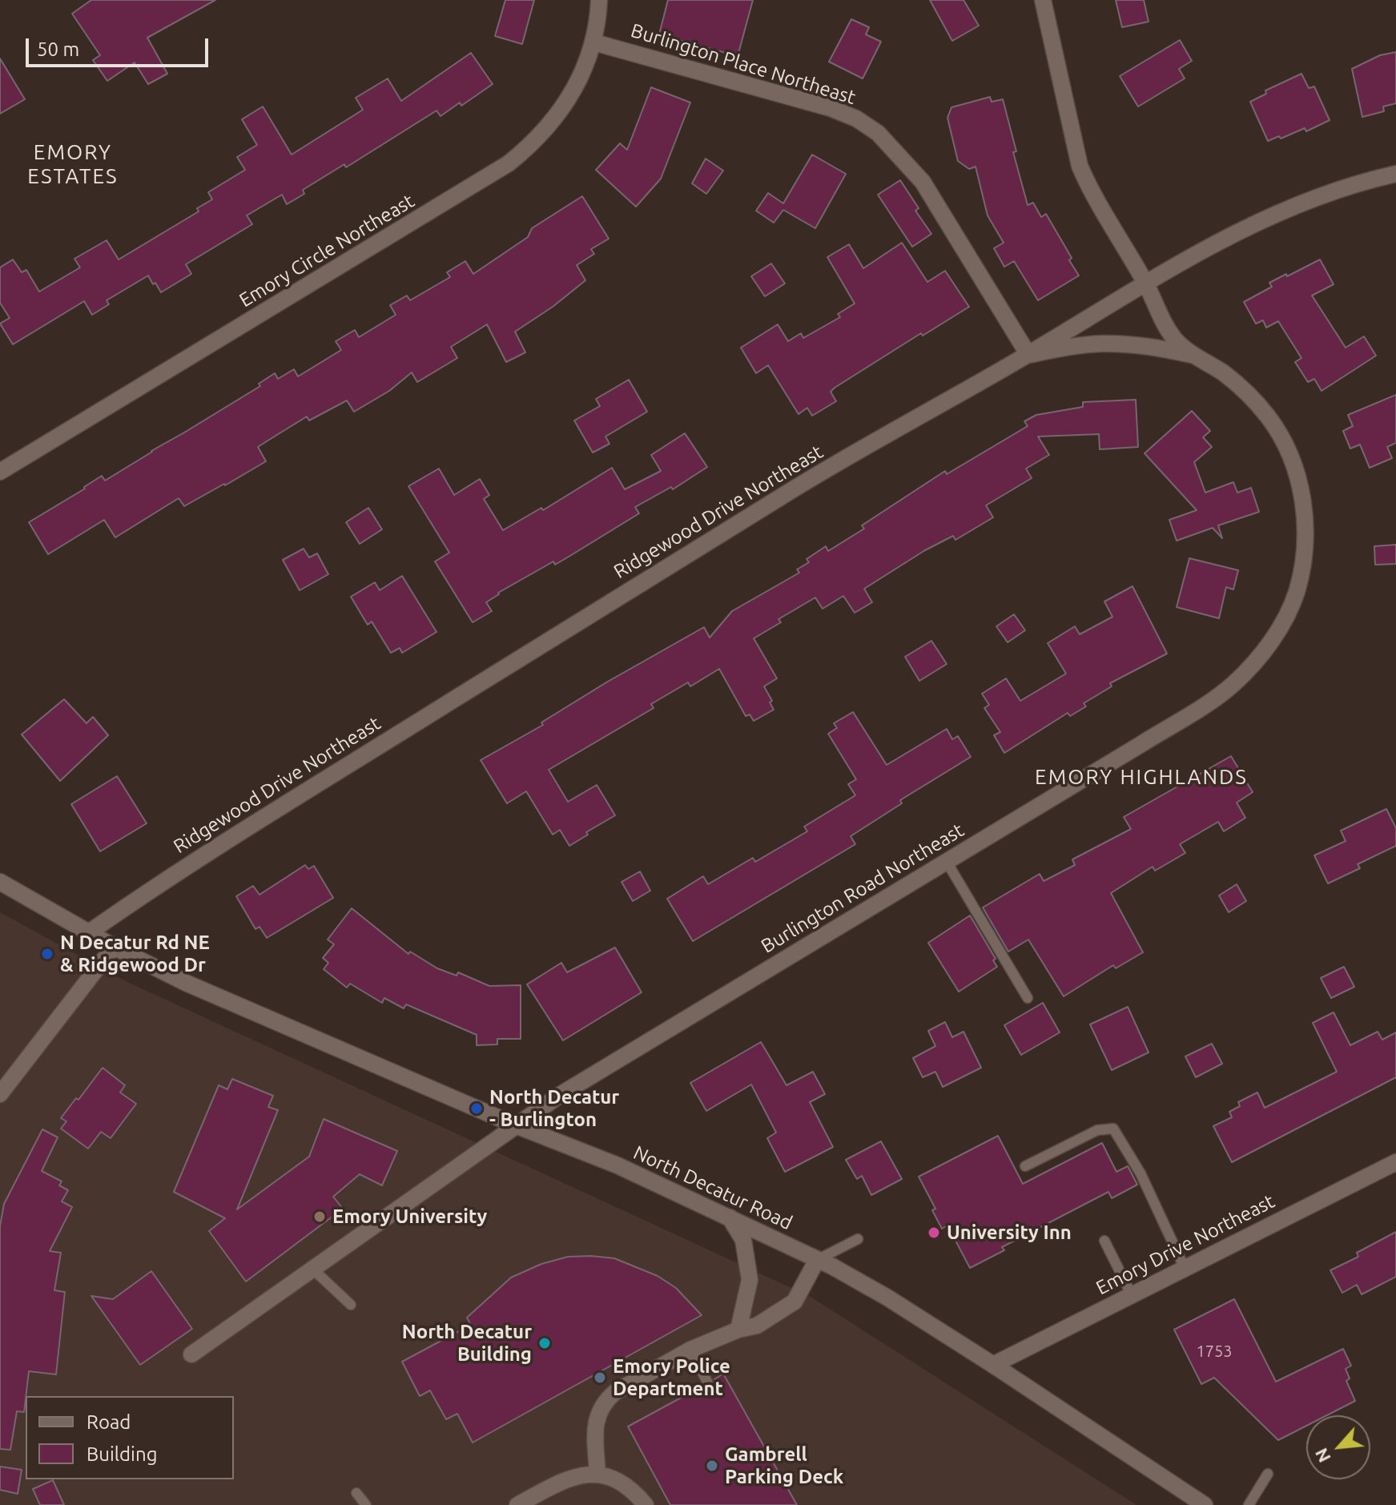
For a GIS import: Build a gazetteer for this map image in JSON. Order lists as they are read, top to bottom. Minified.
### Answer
{"streets":{"street":["Burlington Place Northeast","Emory Circle Northeast","Ridgewood Drive Northeast","Burlington Road Northeast","North Decatur Road","Emory Drive Northeast"]},"crossings":[["Burlington Place Northeast","Emory Circle Northeast"],["Burlington Place Northeast","Ridgewood Drive Northeast"],["Burlington Place Northeast","Burlington Road Northeast"],["Ridgewood Drive Northeast","Burlington Road Northeast"],["Ridgewood Drive Northeast","North Decatur Road"],["Burlington Road Northeast","North Decatur Road"],["North Decatur Road","Emory Drive Northeast"]],"districts":["EMORY ESTATES","EMORY HIGHLANDS"],"places":["N Decatur Rd NE & Ridgewood Dr","North Decatur - Burlington","Emory University","University Inn","North Decatur Building","Emory Police Department","Gambrell Parking Deck"],"house_numbers":["1753"],"legend":["Road","Building"],"scale_bar":"50 m","north":"bottom left"}
